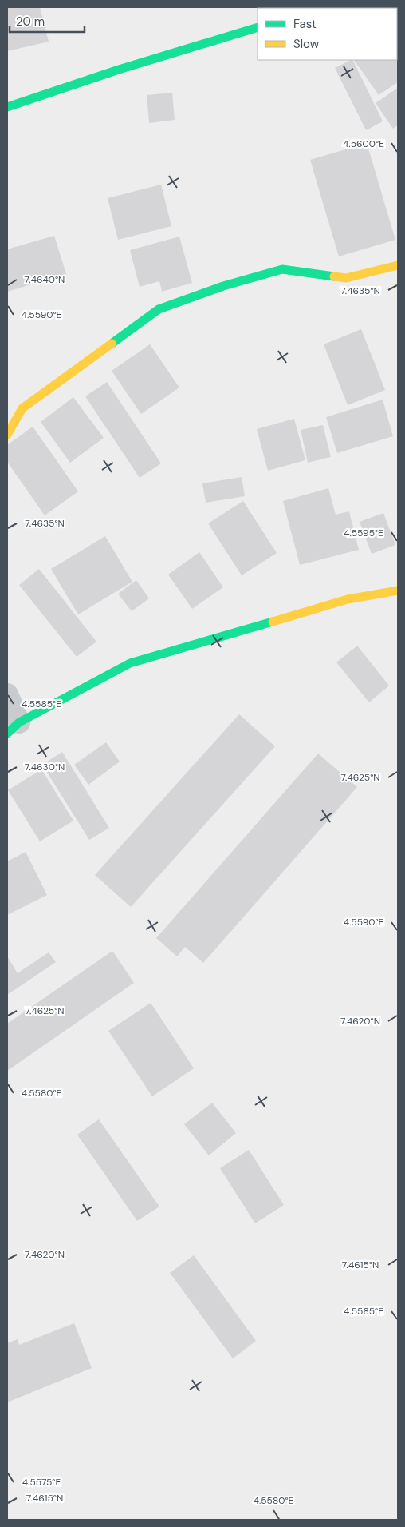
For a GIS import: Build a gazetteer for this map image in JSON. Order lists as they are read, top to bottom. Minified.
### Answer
{"legend":["Fast","Slow"],"scale_bar":"20 m","coordinates":["4.5600°E","7.4640°N","7.4635°N","4.5590°E","4.5595°E","4.5585°E","7.4630°N","7.4625°N","7.4620°N","4.5580°E","7.4615°N","4.5575°E"]}
